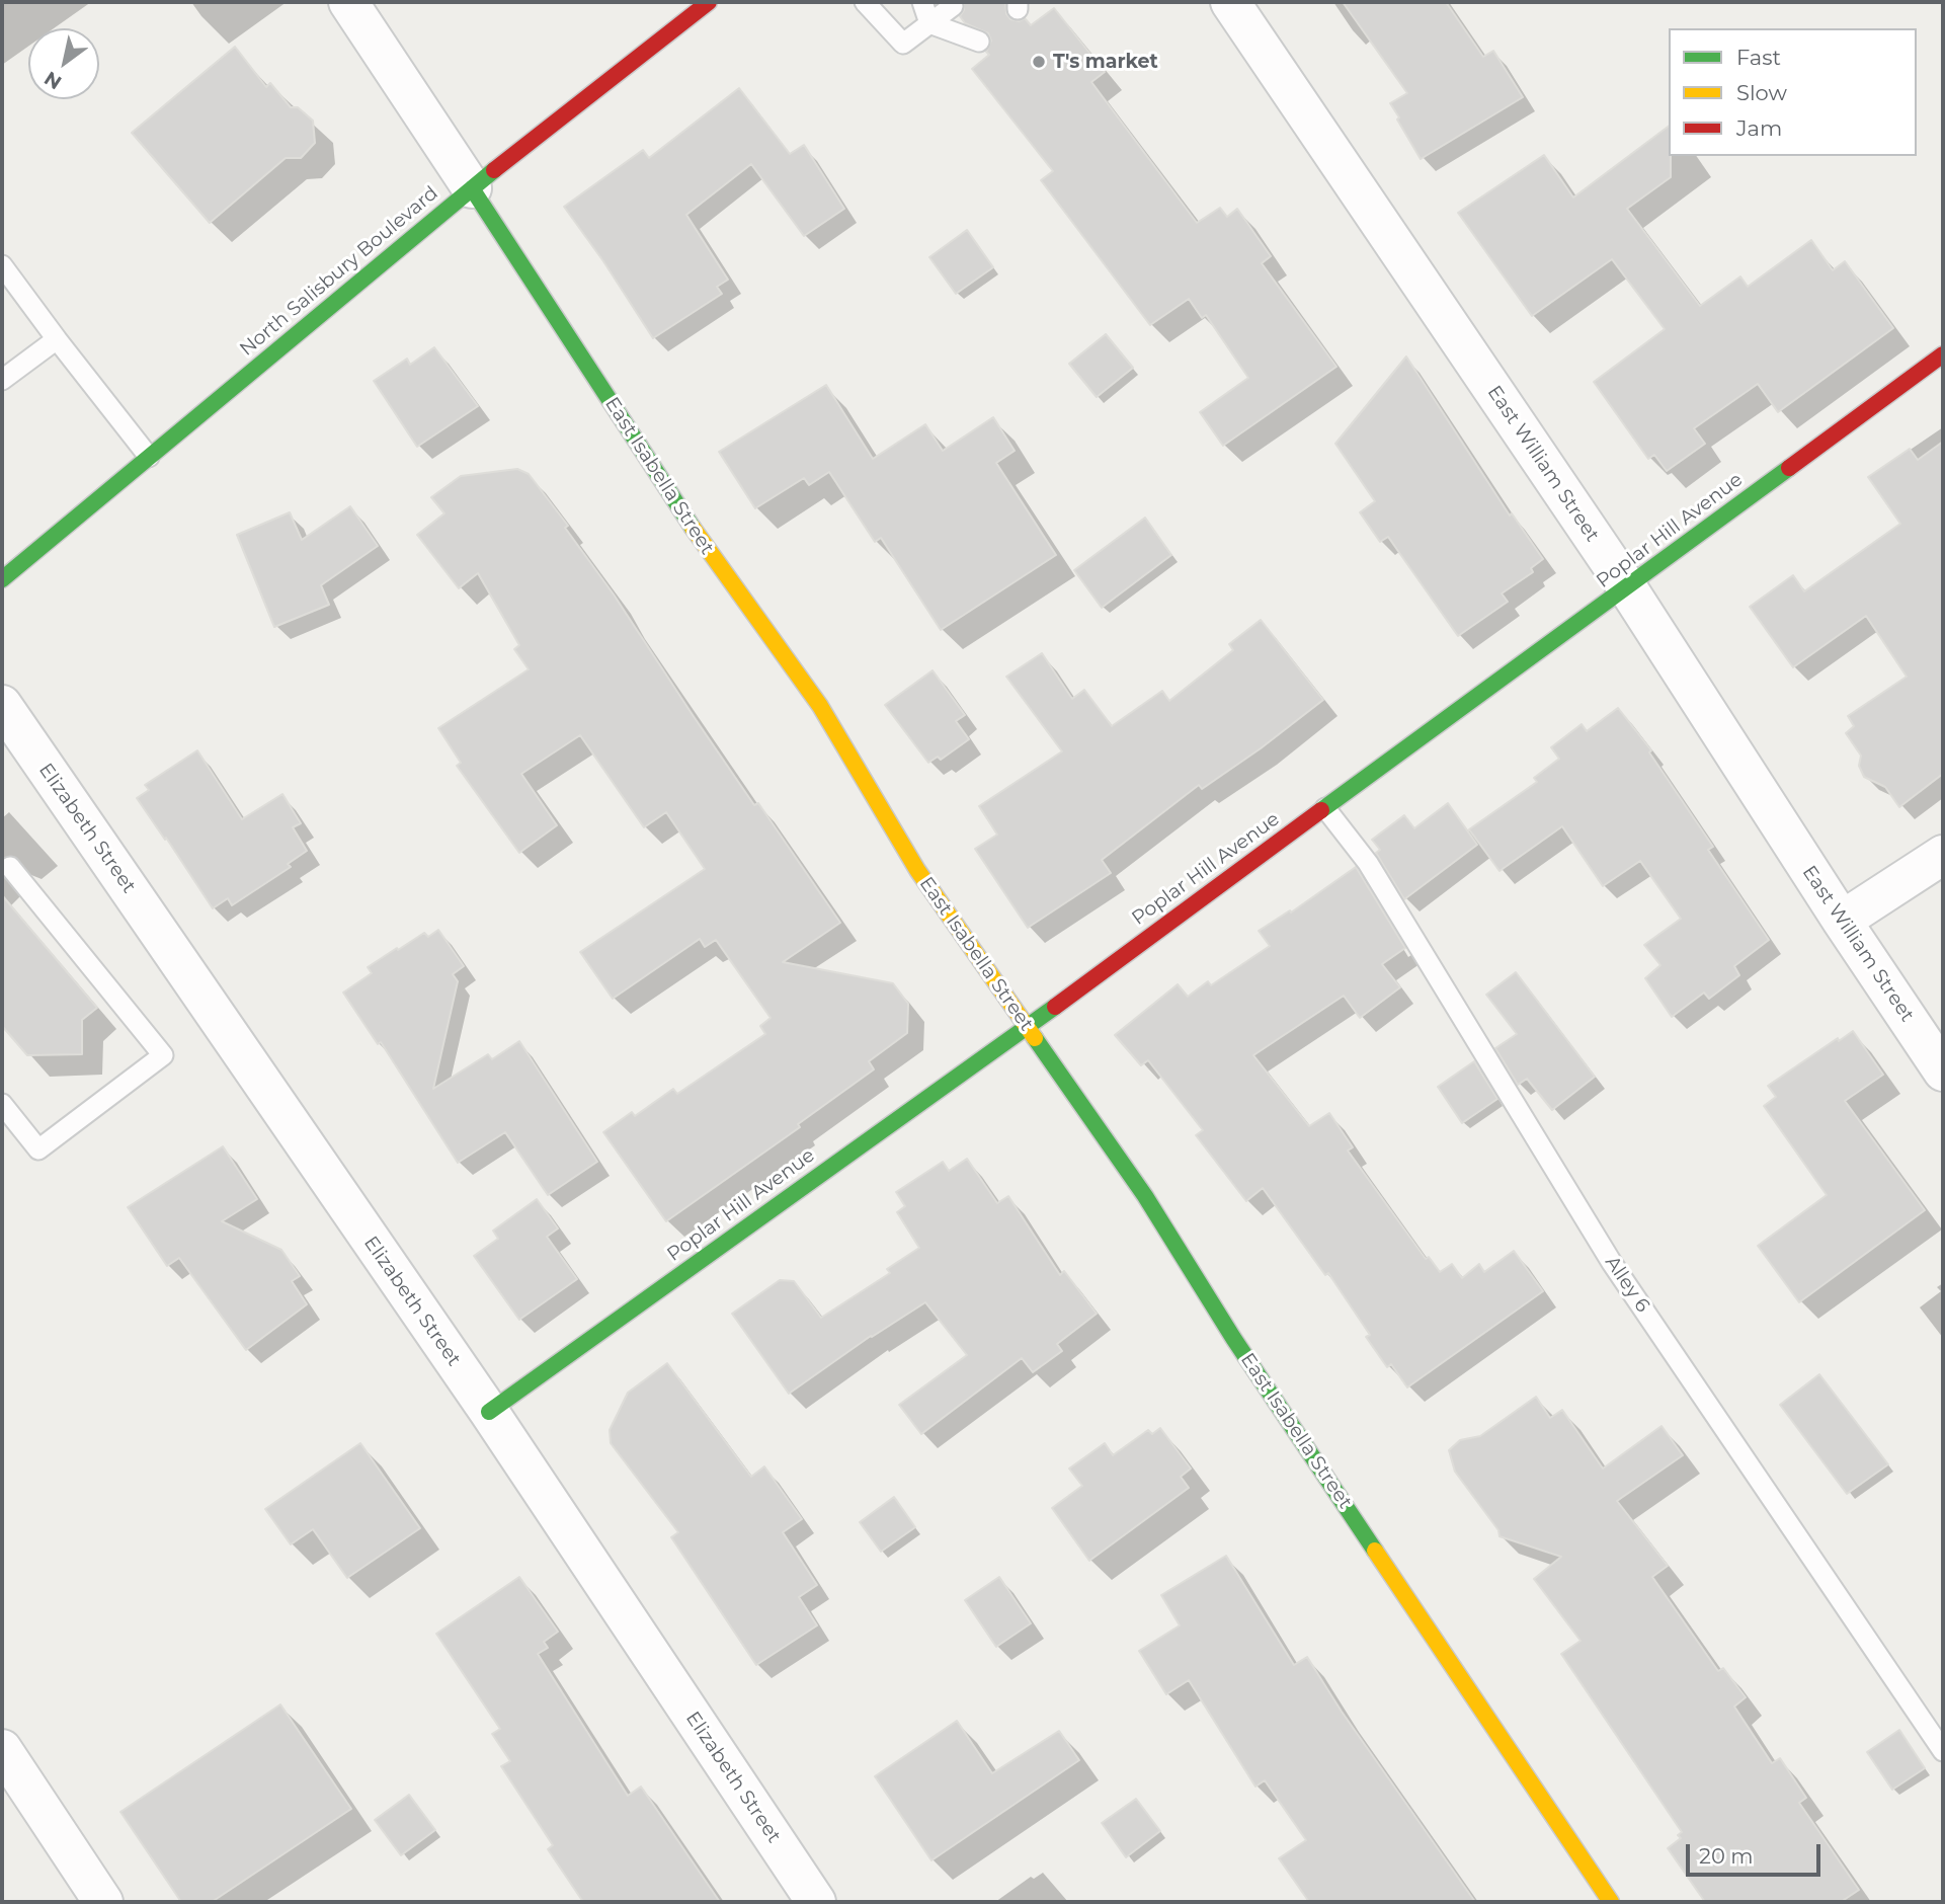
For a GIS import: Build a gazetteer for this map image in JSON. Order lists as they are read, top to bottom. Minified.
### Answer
{"streets":{"street":["North Salisbury Boulevard","East William Street","East Isabella Street","Poplar Hill Avenue","Elizabeth Street"],"lane":["Alley 6"]},"crossings":[["North Salisbury Boulevard","East Isabella Street"],["East William Street","Poplar Hill Avenue"],["East Isabella Street","Poplar Hill Avenue"],["Poplar Hill Avenue","Elizabeth Street"],["Poplar Hill Avenue","Alley 6"]],"places":["T's market"],"legend":["Fast","Slow","Jam"],"scale_bar":"20 m","north":"bottom left"}
